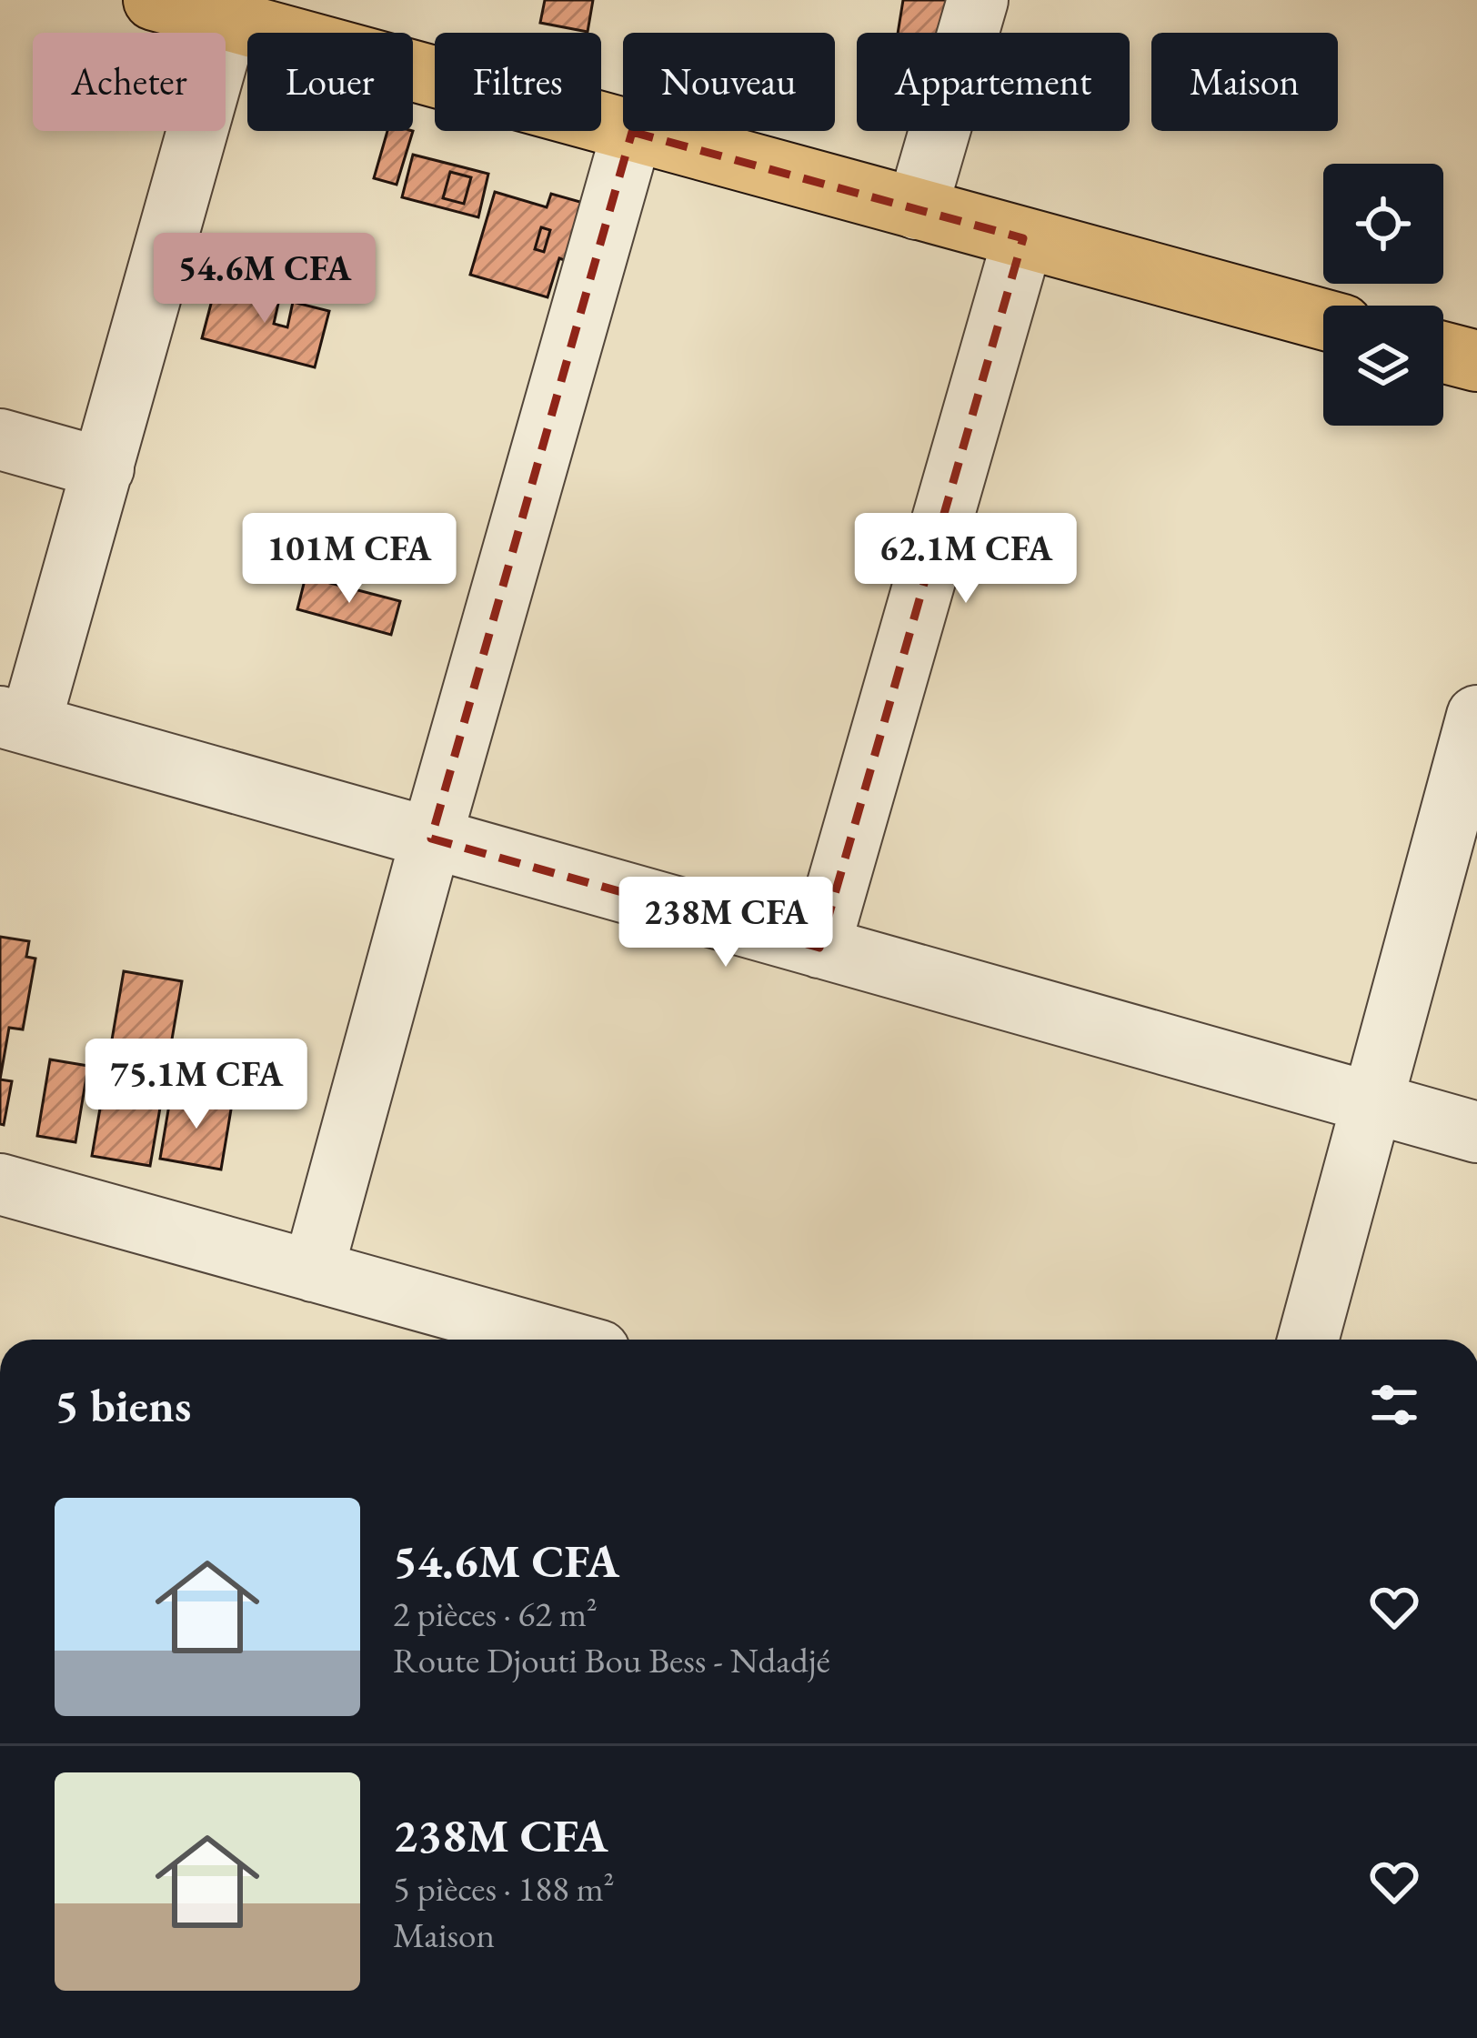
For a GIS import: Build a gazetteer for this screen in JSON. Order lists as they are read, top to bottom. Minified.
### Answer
{"page":{"chip":["Acheter","Louer","Filtres","Nouveau","Appartement","Maison"],"price":["54.6M CFA","101M CFA","62.1M CFA","238M CFA","75.1M CFA"],"heading":"5 biens","list":[{"name":"54.6M CFA","note":"2 pièces · 62 m² · Route Djouti Bou Bess - Ndadjé"},{"name":"238M CFA","note":"5 pièces · 188 m² · Maison"}]}}
